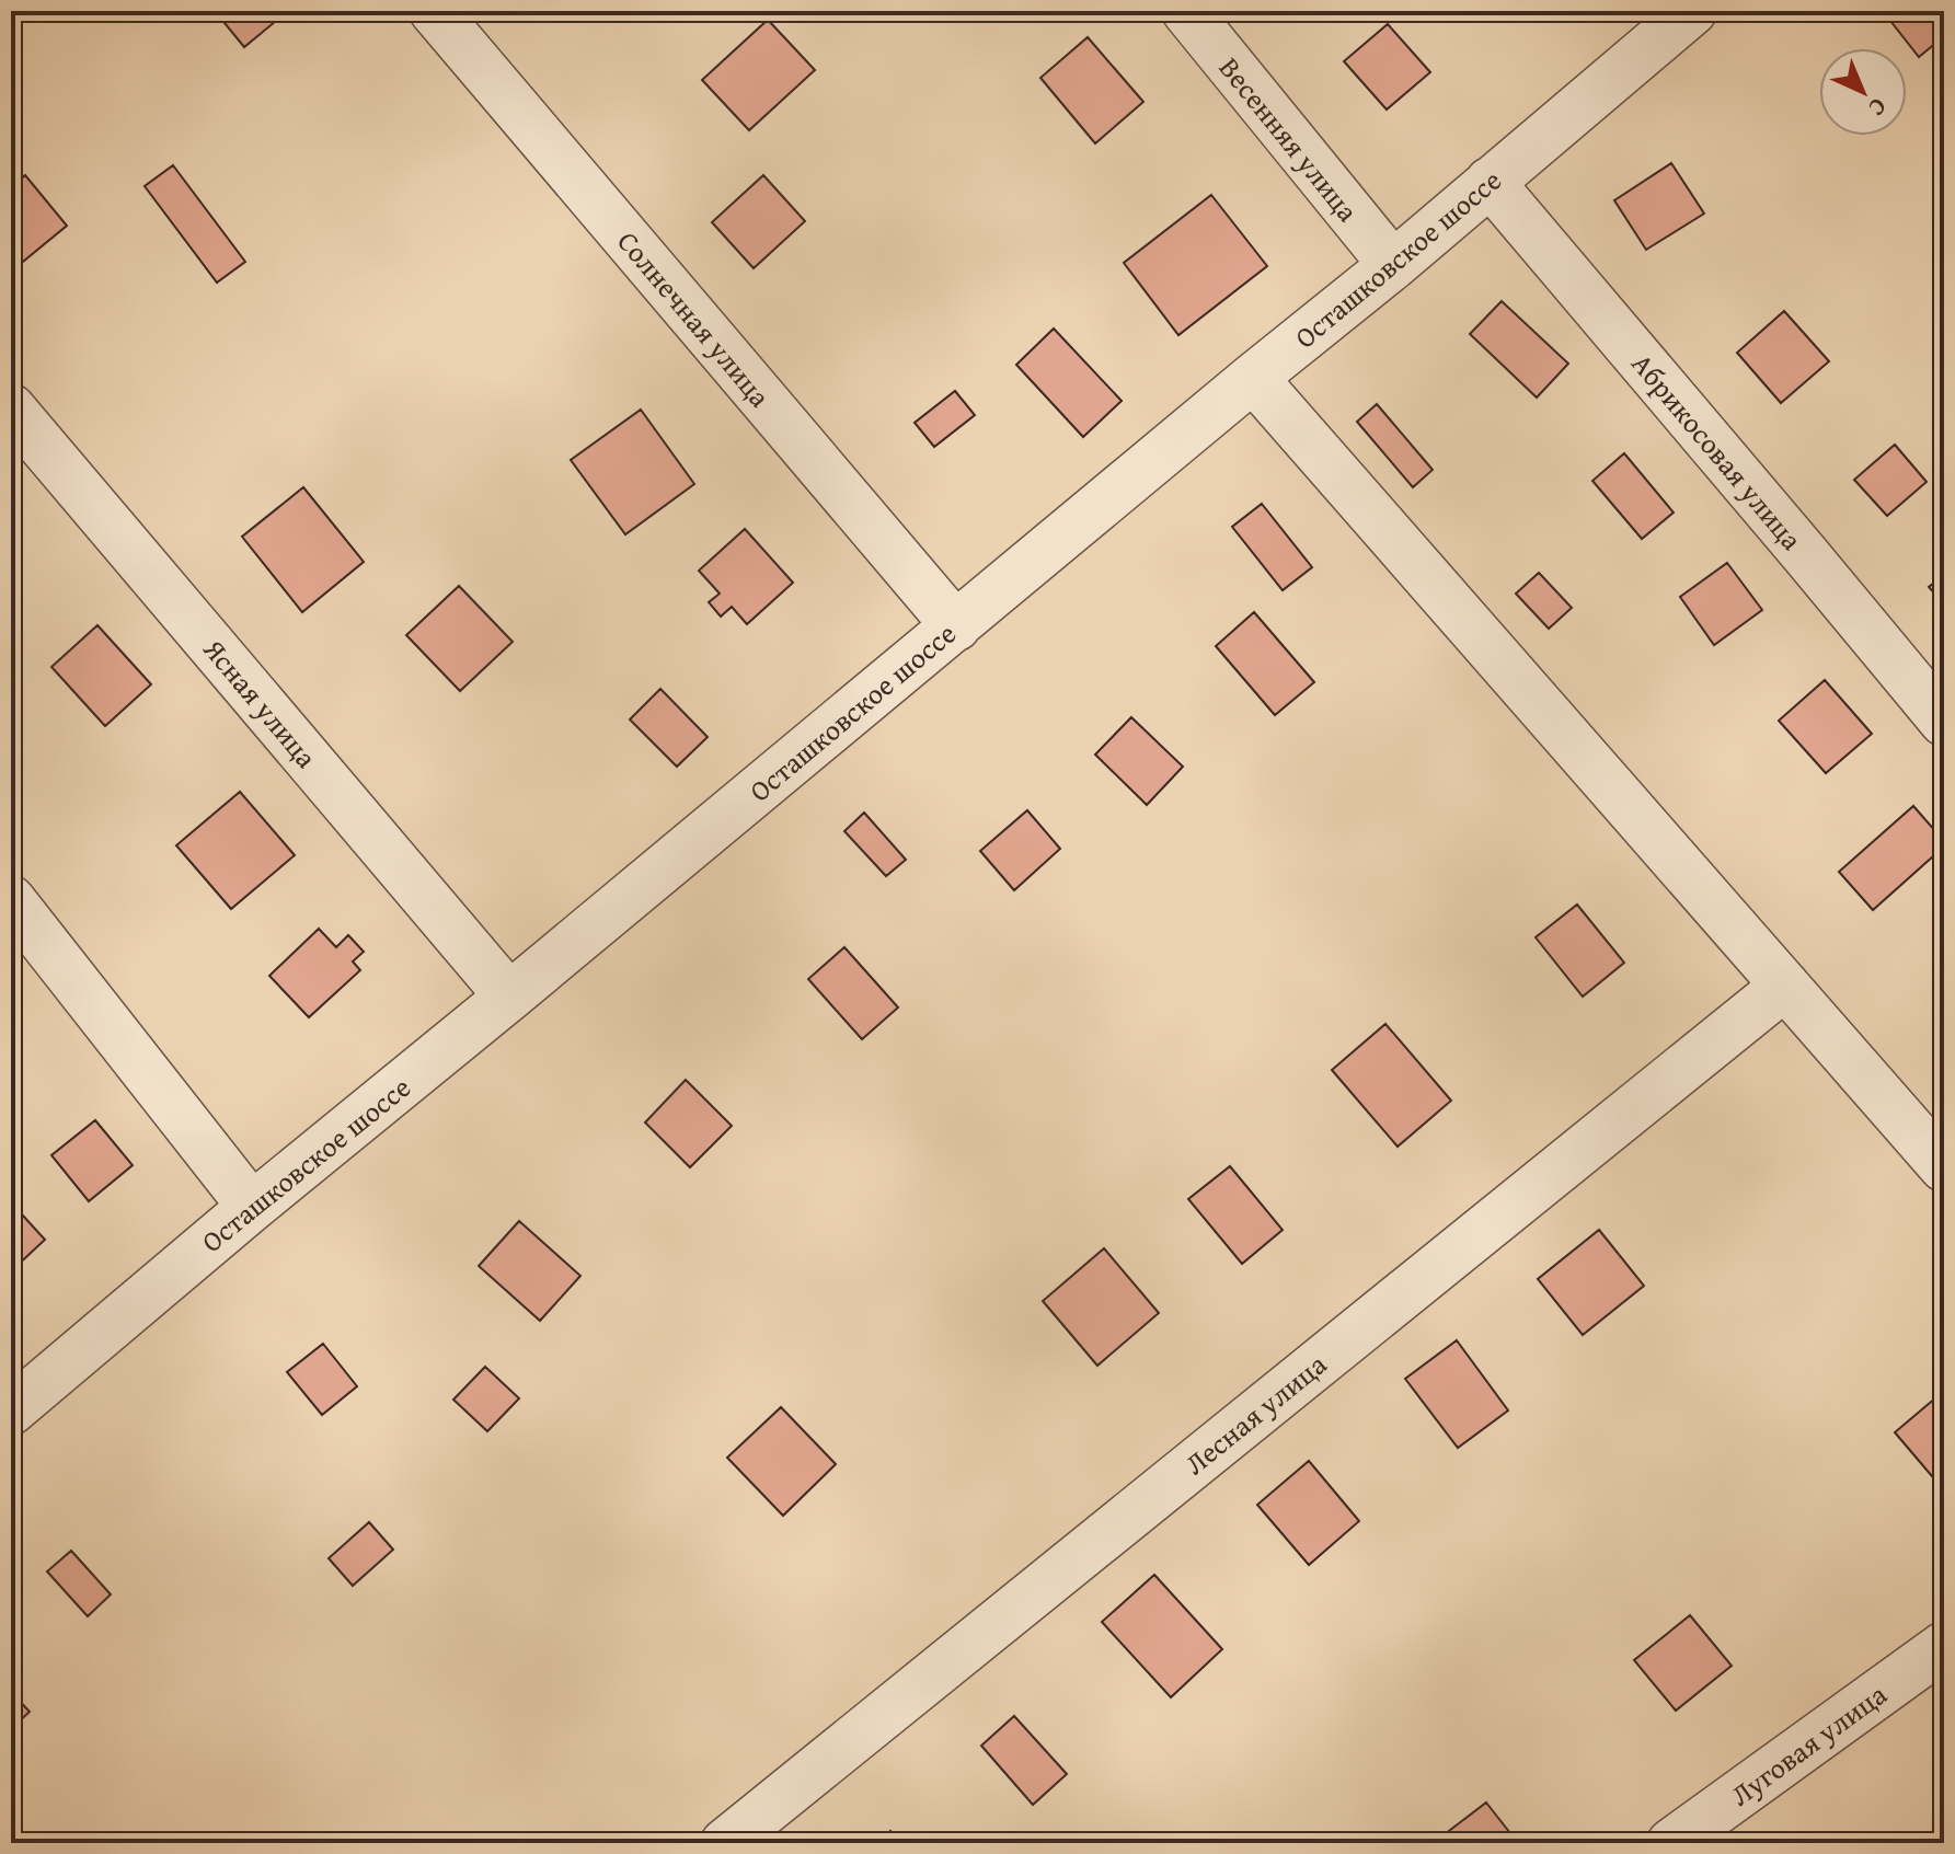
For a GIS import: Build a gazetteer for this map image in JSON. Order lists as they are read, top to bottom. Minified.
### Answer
{"streets":{"street":["Весенняя улица","Осташковское шоссе","Солнечная улица","Абрикосовая улица","Ясная улица","Лесная улица","Луговая улица"]},"crossings":[["Весенняя улица","Осташковское шоссе"],["Осташковское шоссе","Солнечная улица"],["Осташковское шоссе","Абрикосовая улица"],["Осташковское шоссе","Ясная улица"]],"north":"bottom right"}
